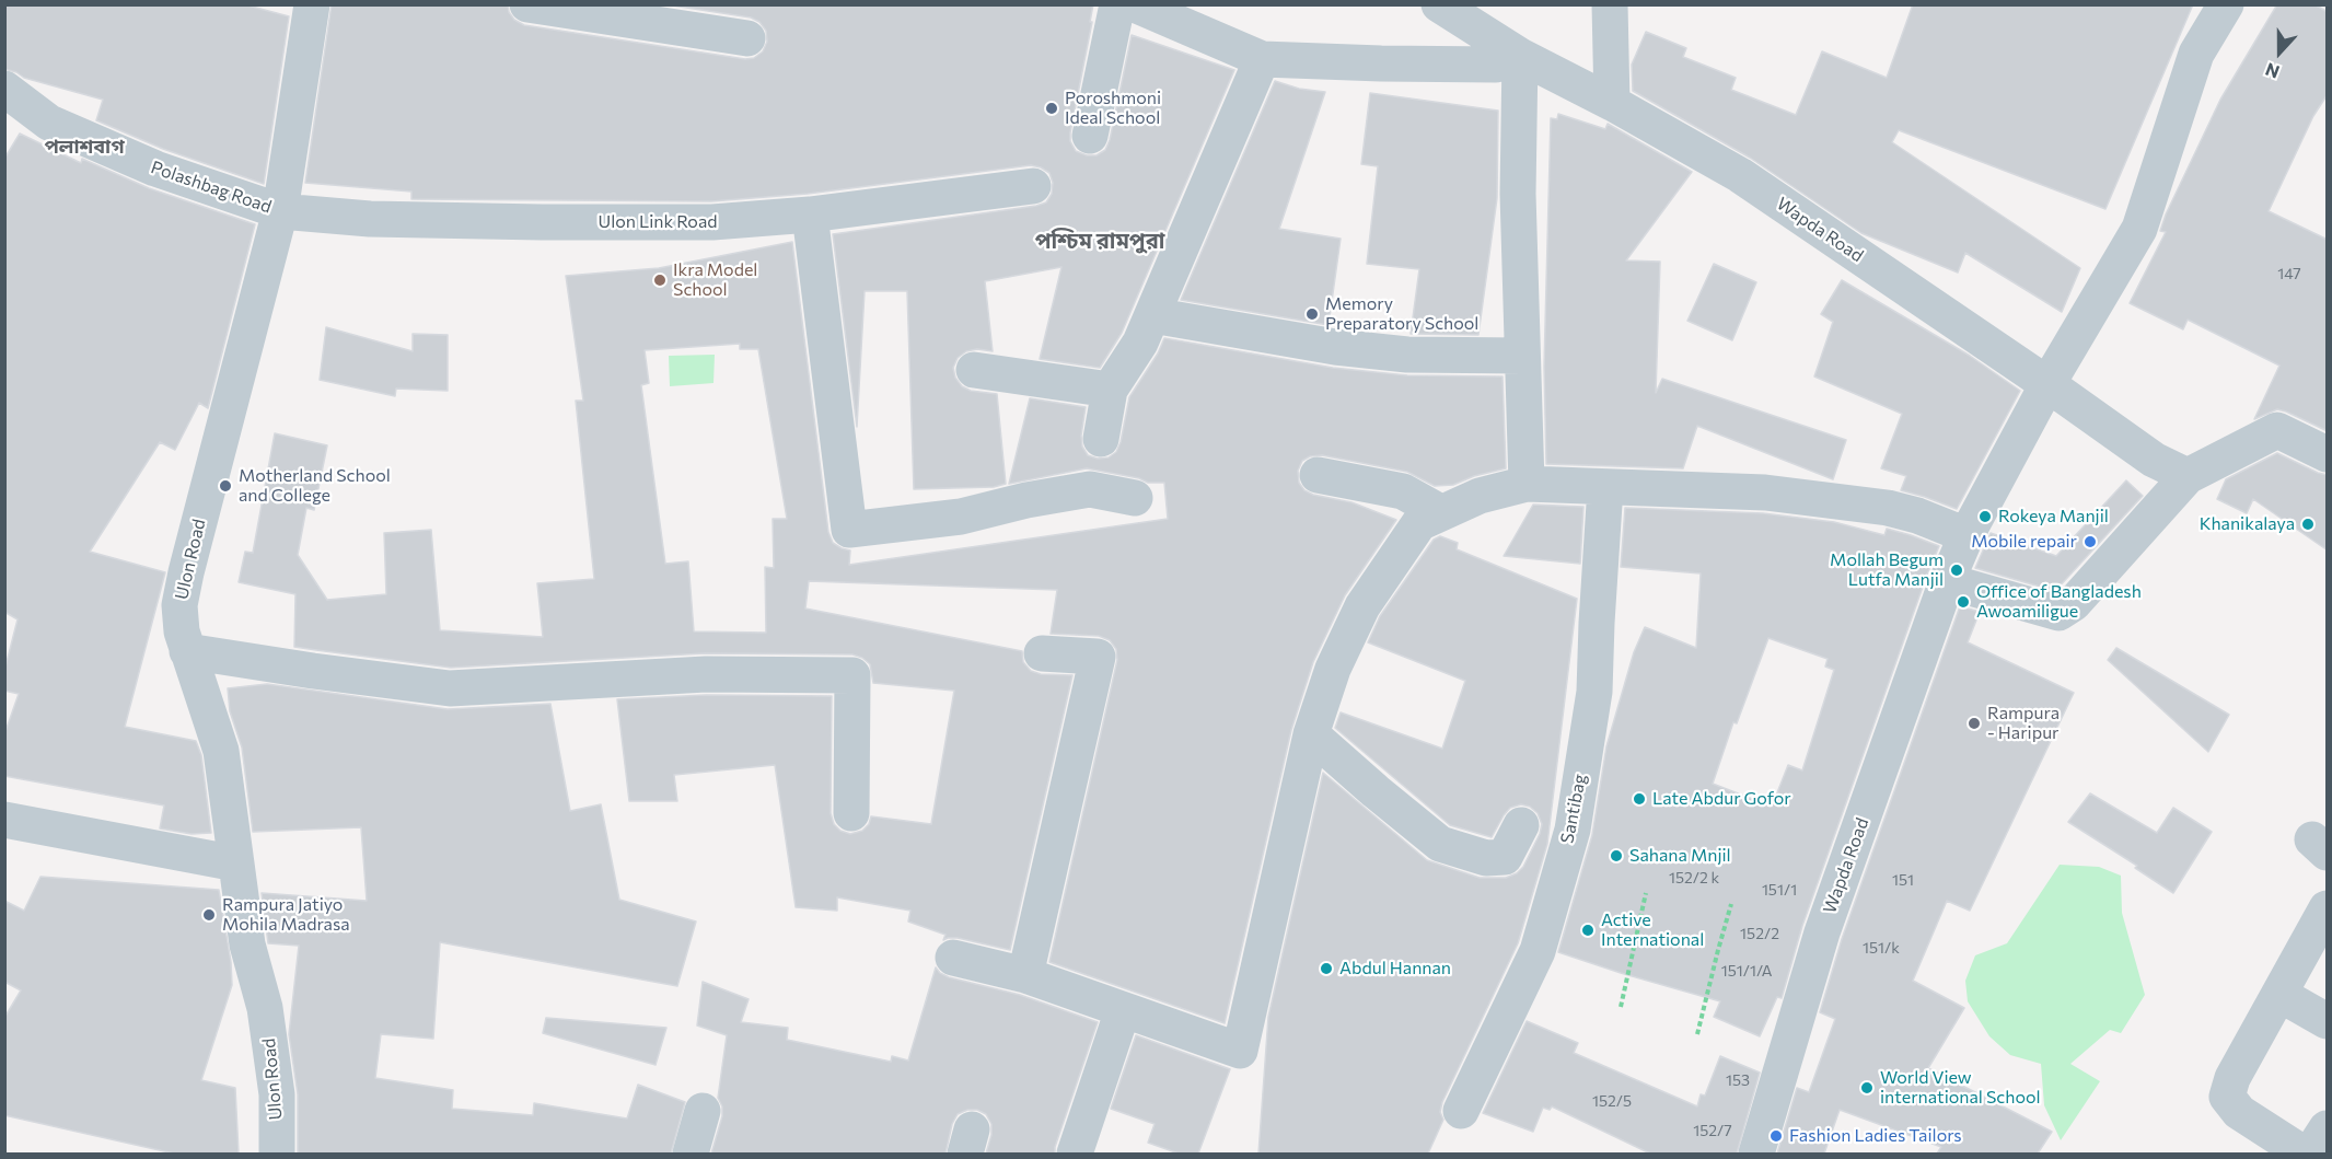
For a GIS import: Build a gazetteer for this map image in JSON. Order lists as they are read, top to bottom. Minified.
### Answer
{"streets":{"street":["Polashbag Road","Ulon Link Road","Wapda Road","Ulon Road","Santibag"]},"crossings":[["Polashbag Road","Ulon Link Road"],["Polashbag Road","Ulon Road"],["Ulon Link Road","Ulon Road"]],"districts":["পলাশবাগ","পশ্চিম রামপুরা"],"places":["Poroshmoni Ideal School","Ikra Model School","Memory Preparatory School","Motherland School and College","Rokeya Manjil","Khanikalaya","Mobile repair","Mollah Begum Lutfa Manjil","Office of Bangladesh Awoamiligue","Rampura - Haripur","Late Abdur Gofor","Sahana Mnjil","Rampura Jatiyo Mohila Madrasa","Active International","Abdul Hannan","World View international School","Fashion Ladies Tailors"],"house_numbers":["147","152/2 k","151","151/1","152/2","151/k","151/1/A","153","152/5","152/7"],"north":"bottom"}
